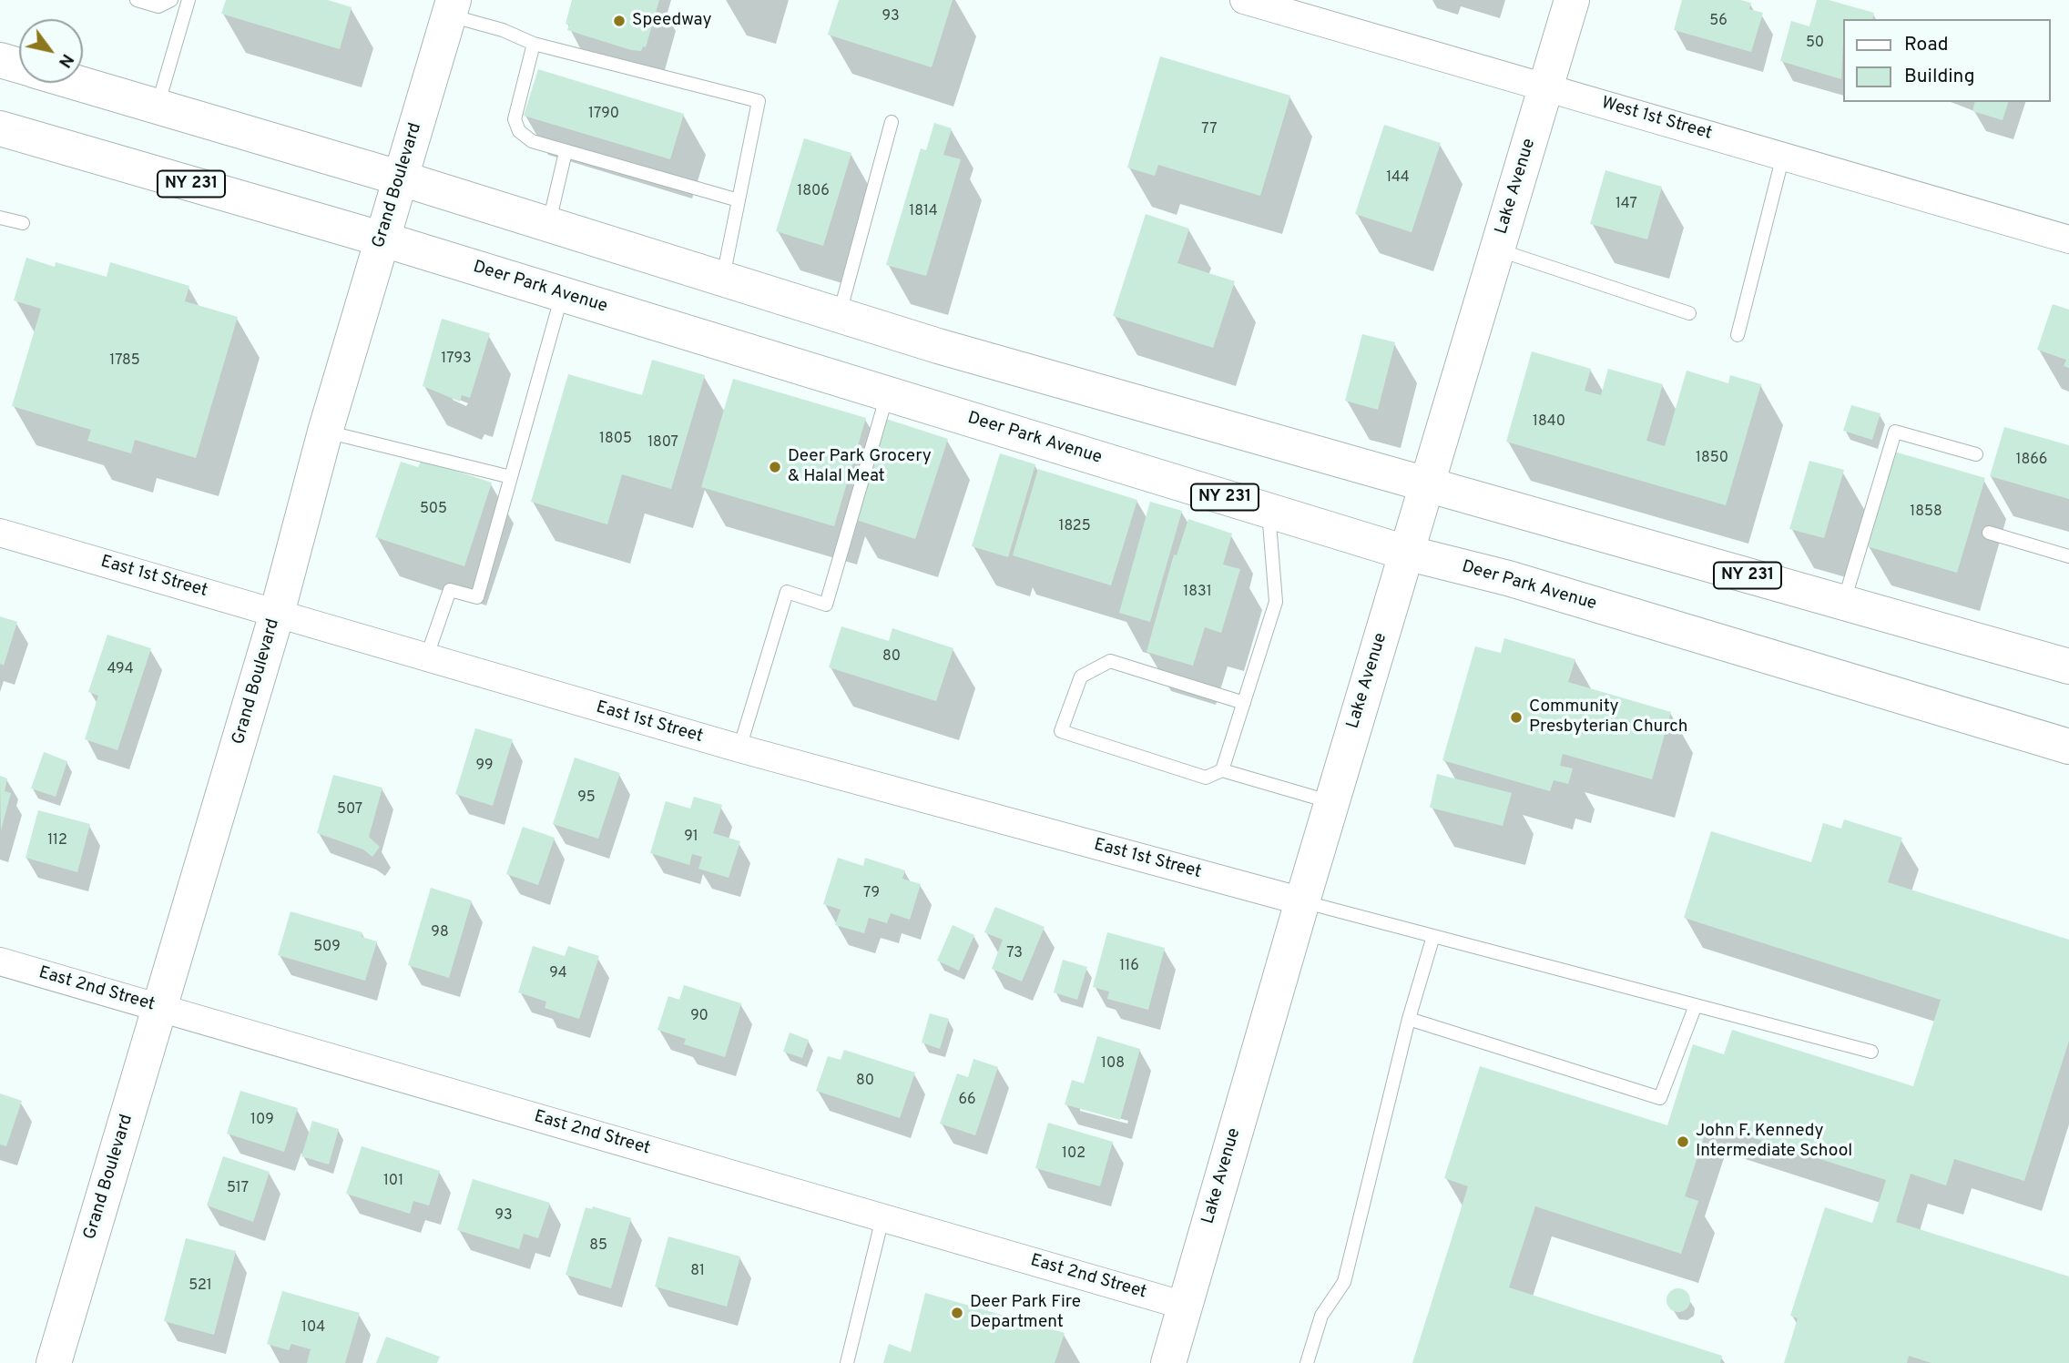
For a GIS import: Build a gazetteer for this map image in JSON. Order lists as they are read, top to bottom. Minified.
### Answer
{"streets":{"main road":["NY 231","Grand Boulevard","Lake Avenue","Deer Park Avenue"],"street":["West 1st Street","East 1st Street","East 2nd Street"]},"crossings":[["West 1st Street","Lake Avenue"],["NY 231","Grand Boulevard"],["NY 231","Lake Avenue"],["Grand Boulevard","Deer Park Avenue"],["Grand Boulevard","East 1st Street"],["Grand Boulevard","East 2nd Street"],["Lake Avenue","Deer Park Avenue"],["Lake Avenue","East 1st Street"],["Lake Avenue","East 2nd Street"]],"places":["Speedway","Deer Park Grocery & Halal Meat","Community Presbyterian Church","John F. Kennedy Intermediate School","Deer Park Fire Department"],"house_numbers":["93","56","50","1790","77","144","1806","147","1814","1793","1785","1840","1805","1807","1850","1866","505","1858","1825","1831","80","494","99","95","507","91","112","79","98","509","73","116","94","90","108","80","66","109","102","101","517","93","85","81","521","104"],"legend":["Road","Building"],"north":"bottom right"}
